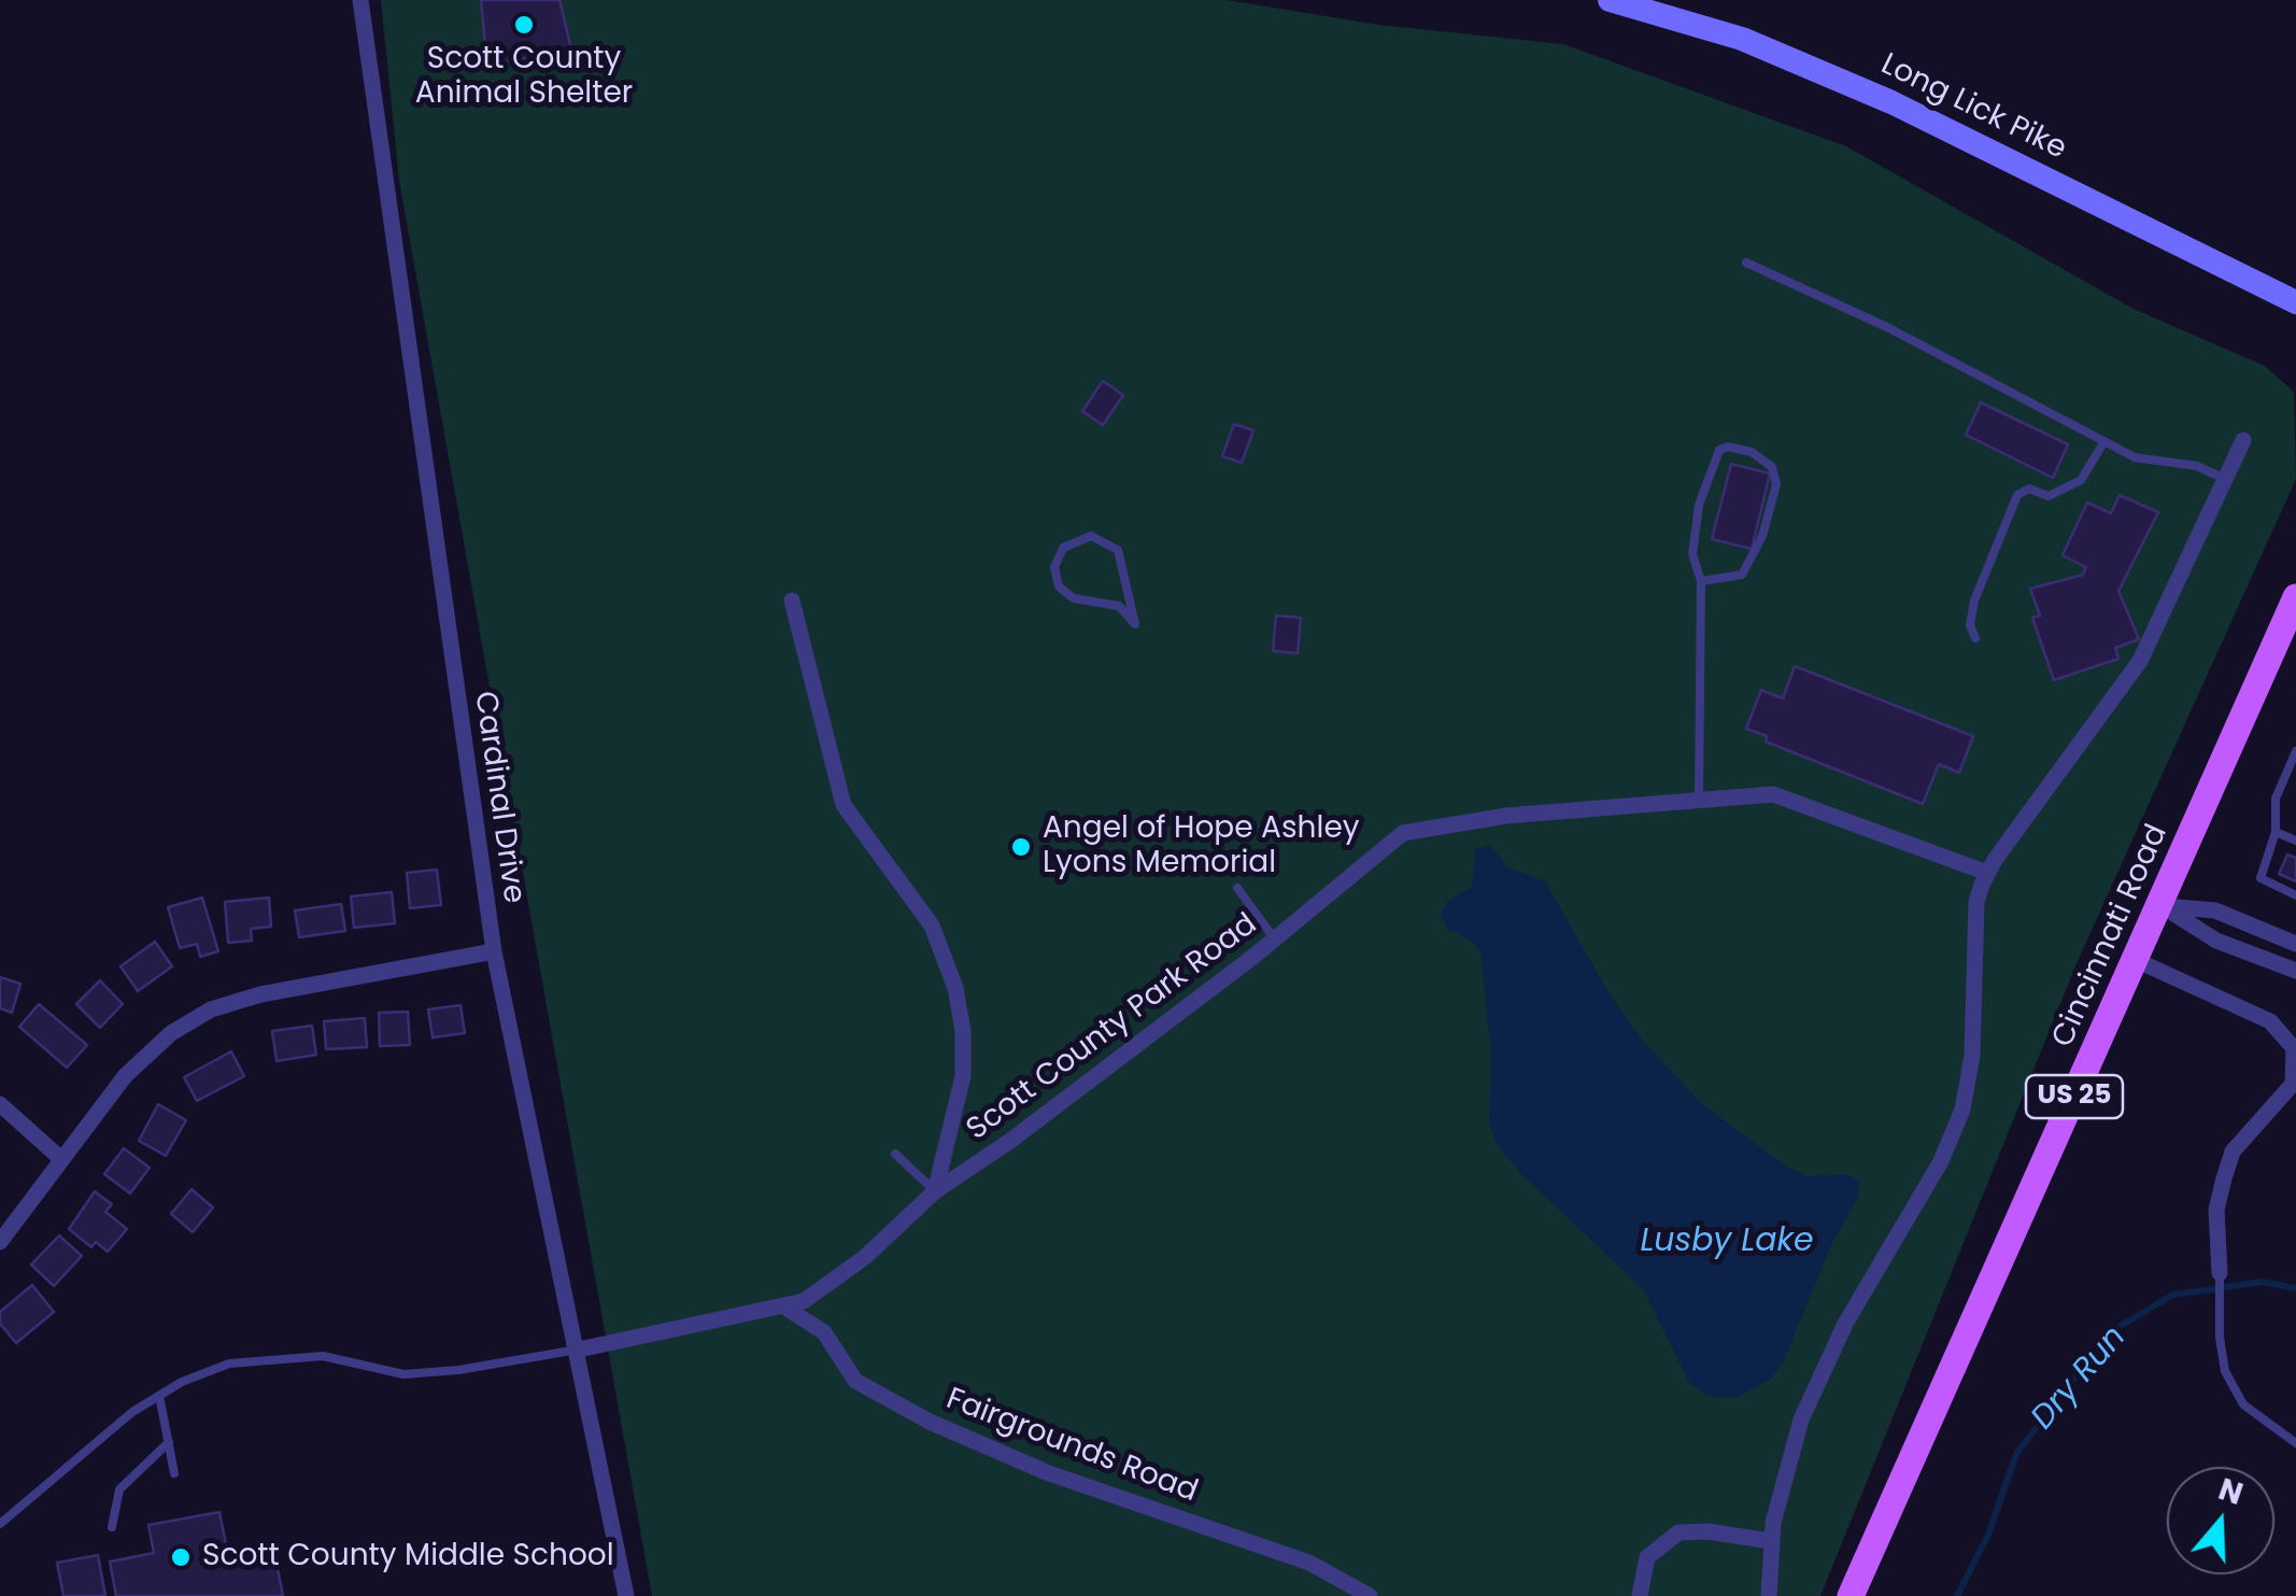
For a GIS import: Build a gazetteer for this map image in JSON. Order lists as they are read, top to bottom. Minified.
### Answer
{"streets":{"main road":["Long Lick Pike","Cincinnati Road","US 25"],"street":["Cardinal Drive","Scott County Park Road","Fairgrounds Road"]},"crossings":[["Scott County Park Road","Fairgrounds Road"]],"water":["Lusby Lake","Dry Run"],"places":["Scott County Animal Shelter","Angel of Hope Ashley Lyons Memorial","Scott County Middle School"],"north":"top"}
